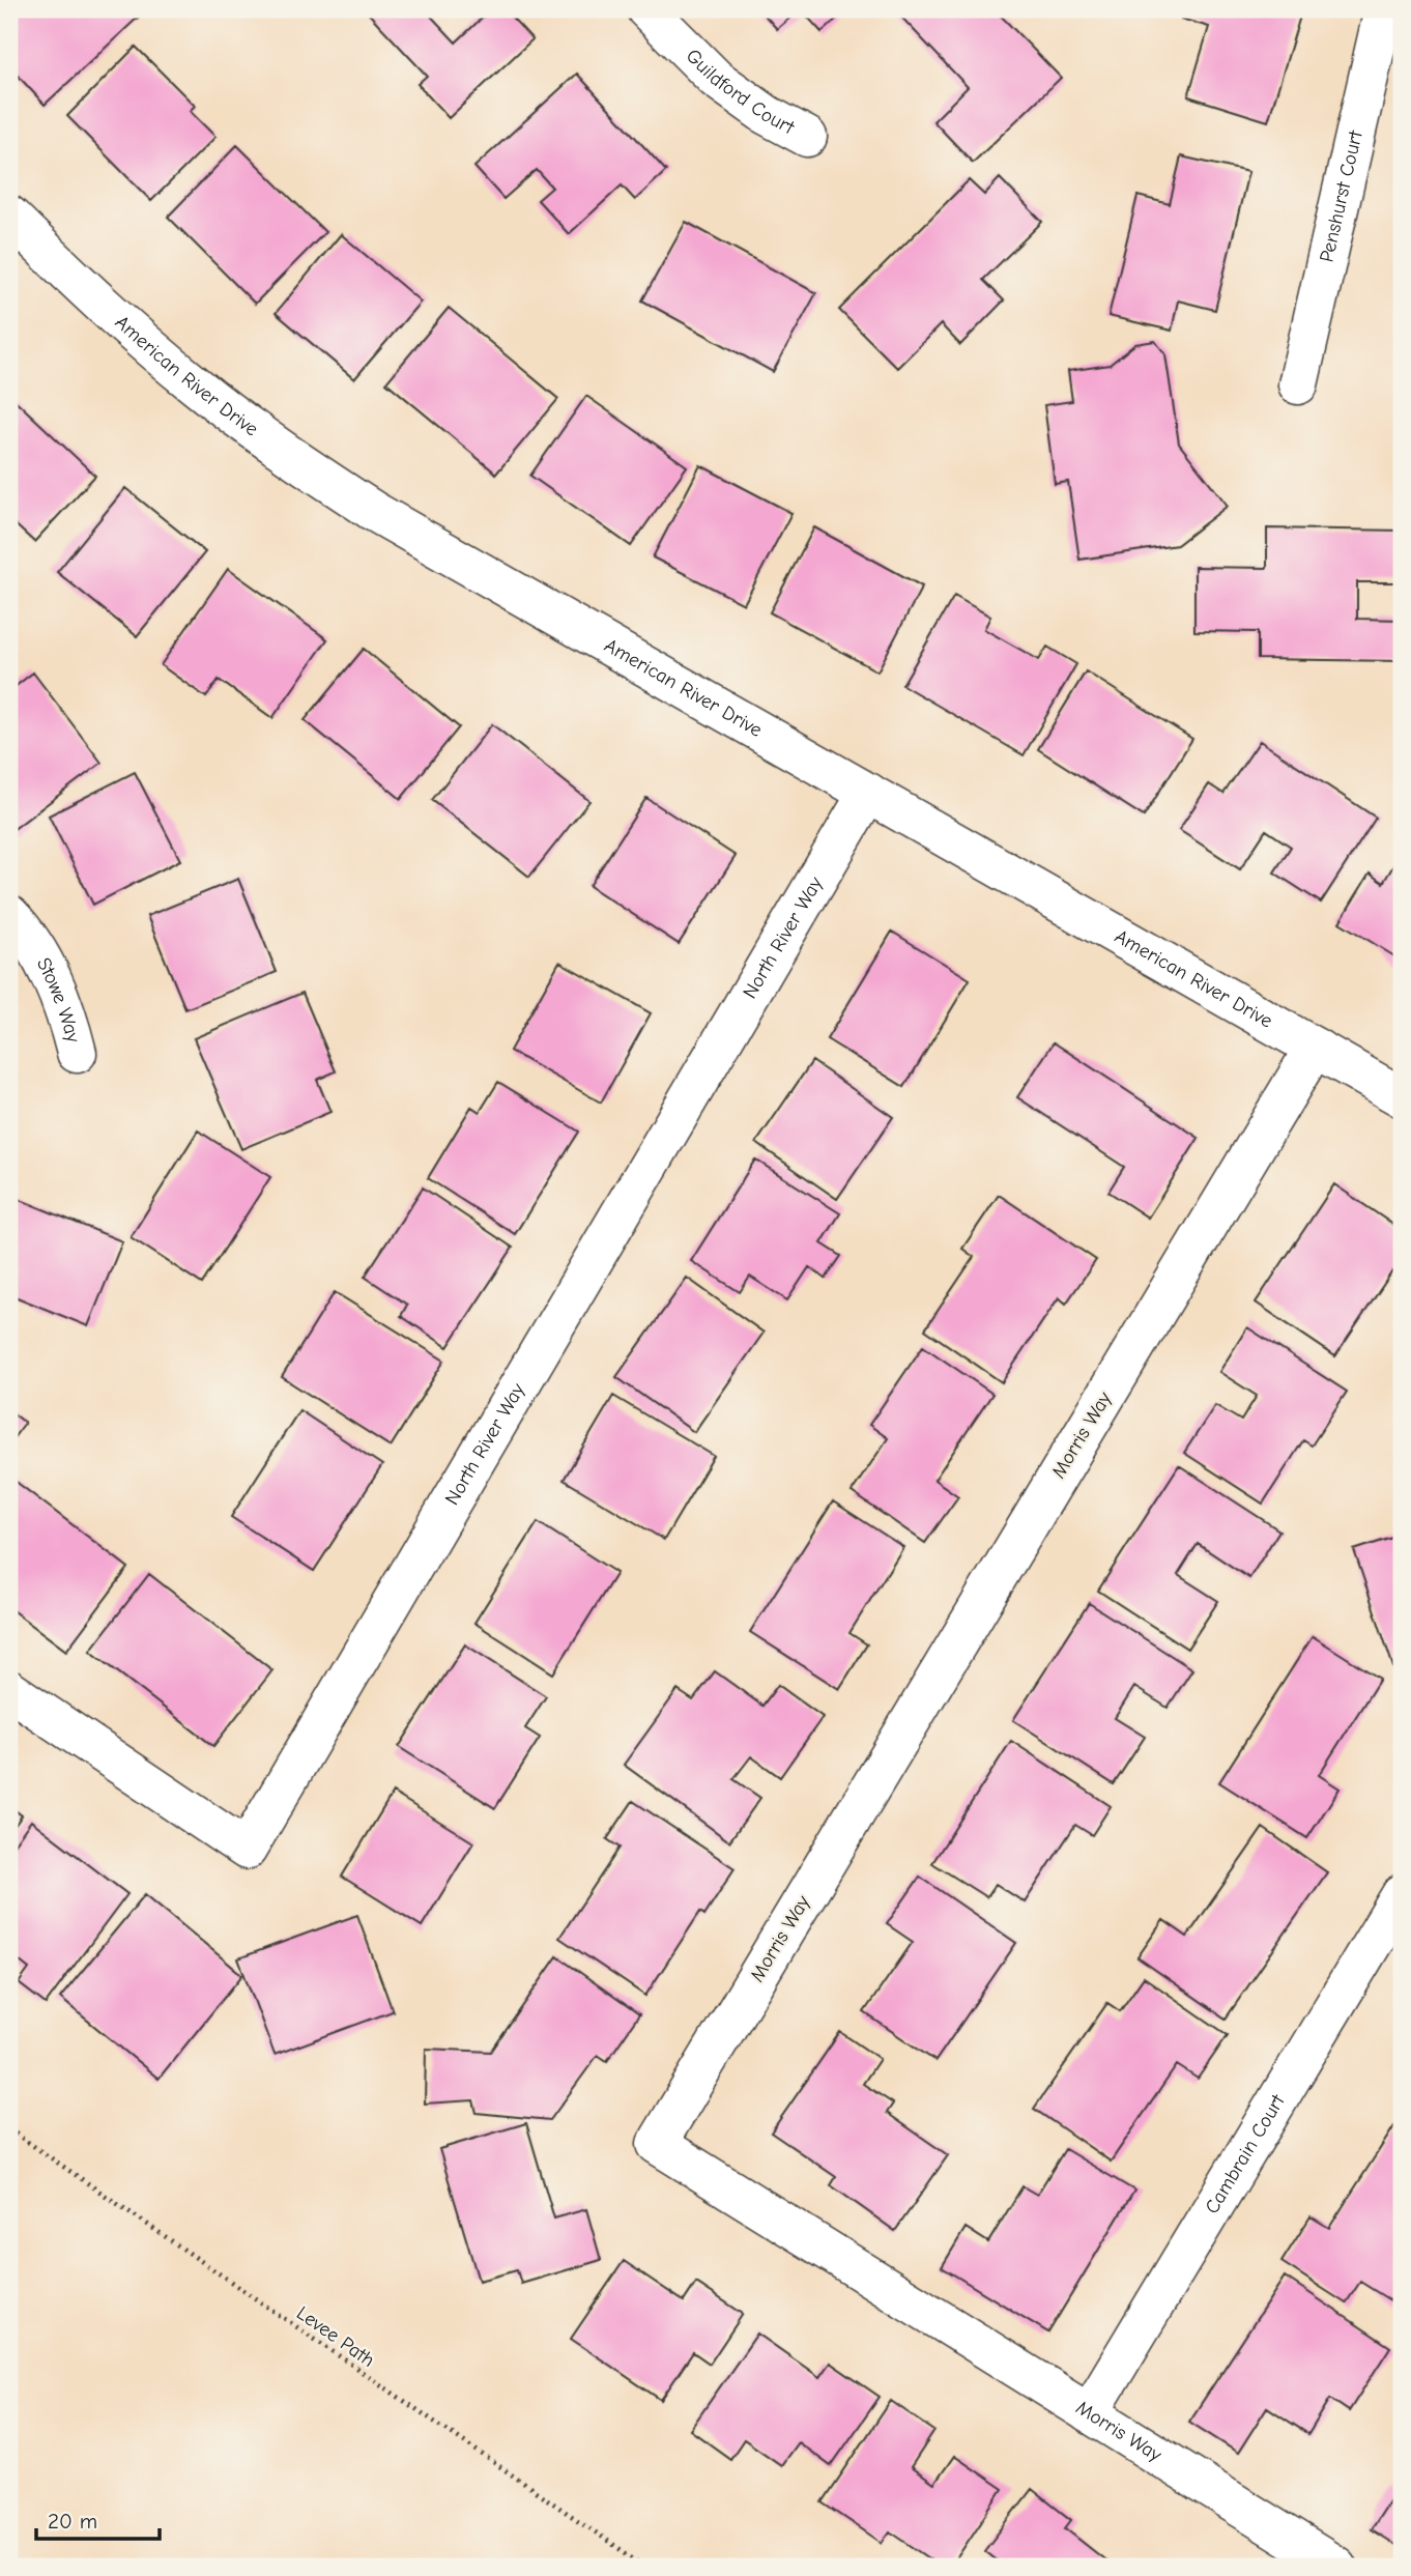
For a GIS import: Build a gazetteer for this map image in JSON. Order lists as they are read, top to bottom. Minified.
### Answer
{"streets":{"street":["Guildford Court","Penshurst Court","American River Drive","North River Way","Stowe Way","Morris Way","Cambrain Court"],"path":["Levee Path"]},"crossings":[["American River Drive","North River Way"],["American River Drive","Morris Way"],["Morris Way","Cambrain Court"]],"scale_bar":"20 m"}
